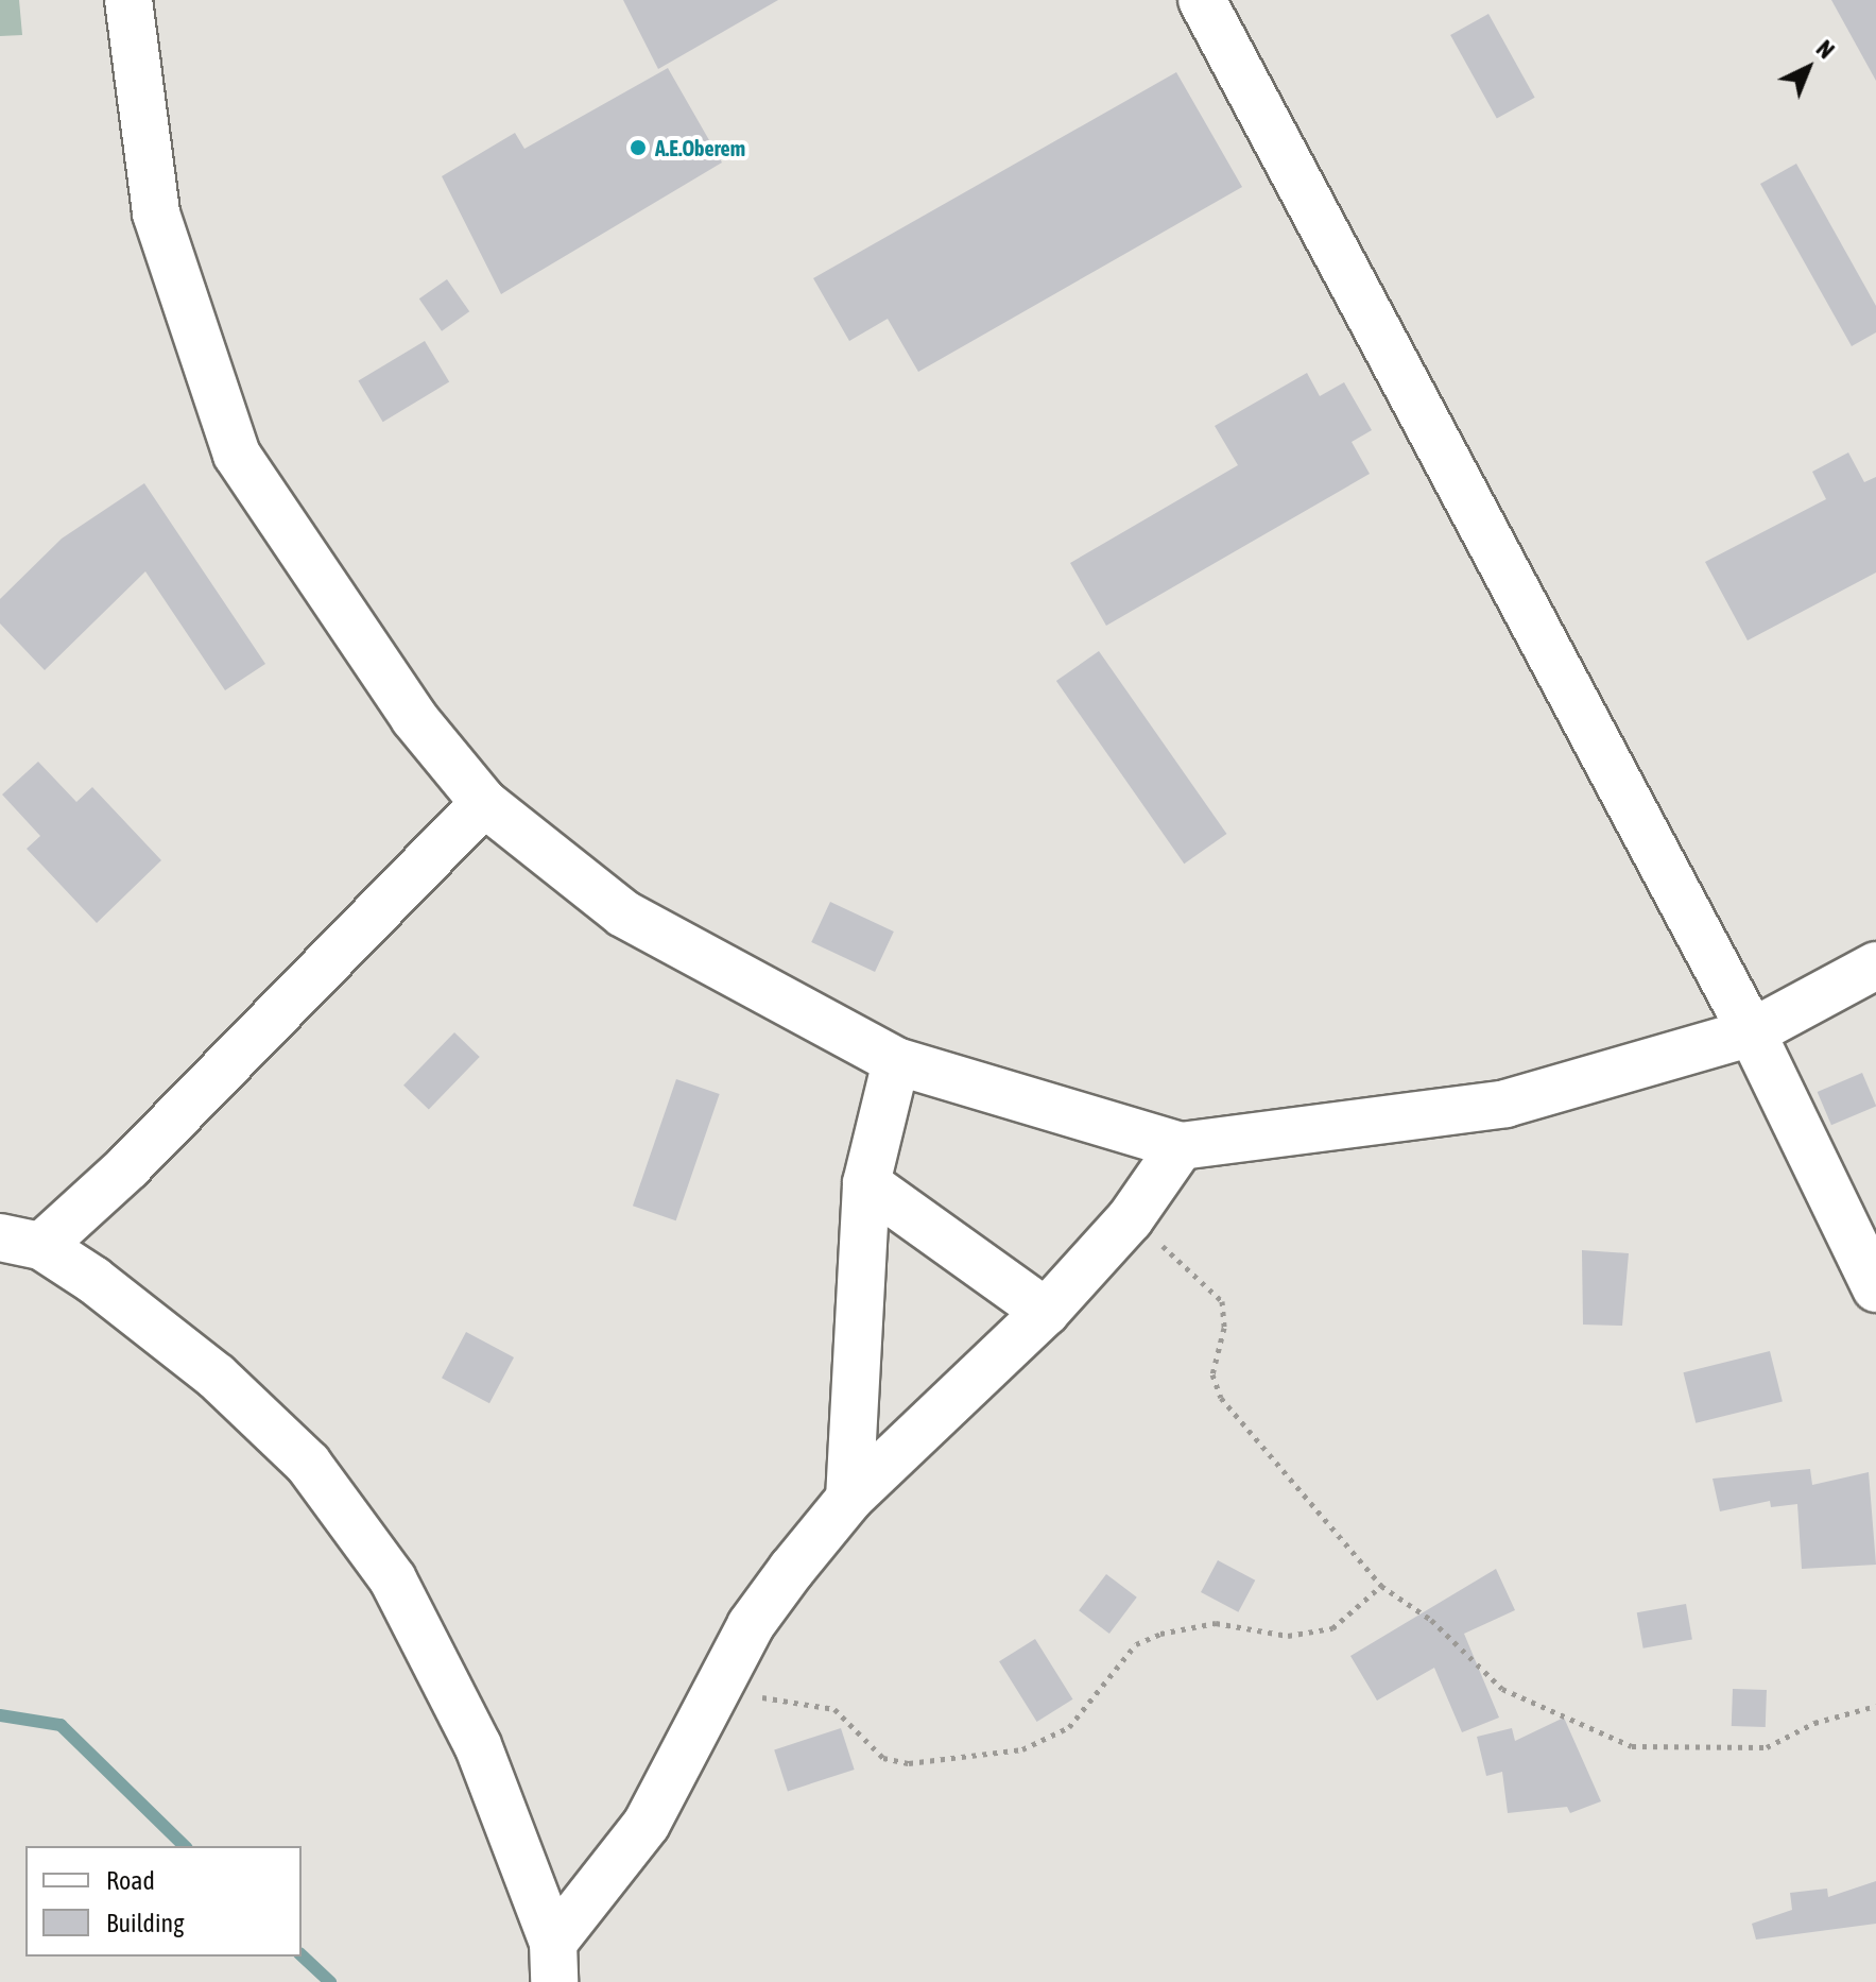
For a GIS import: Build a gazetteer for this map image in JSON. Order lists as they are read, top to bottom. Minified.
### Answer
{"places":["A.E.Oberem"],"legend":["Road","Building"],"north":"top right"}
